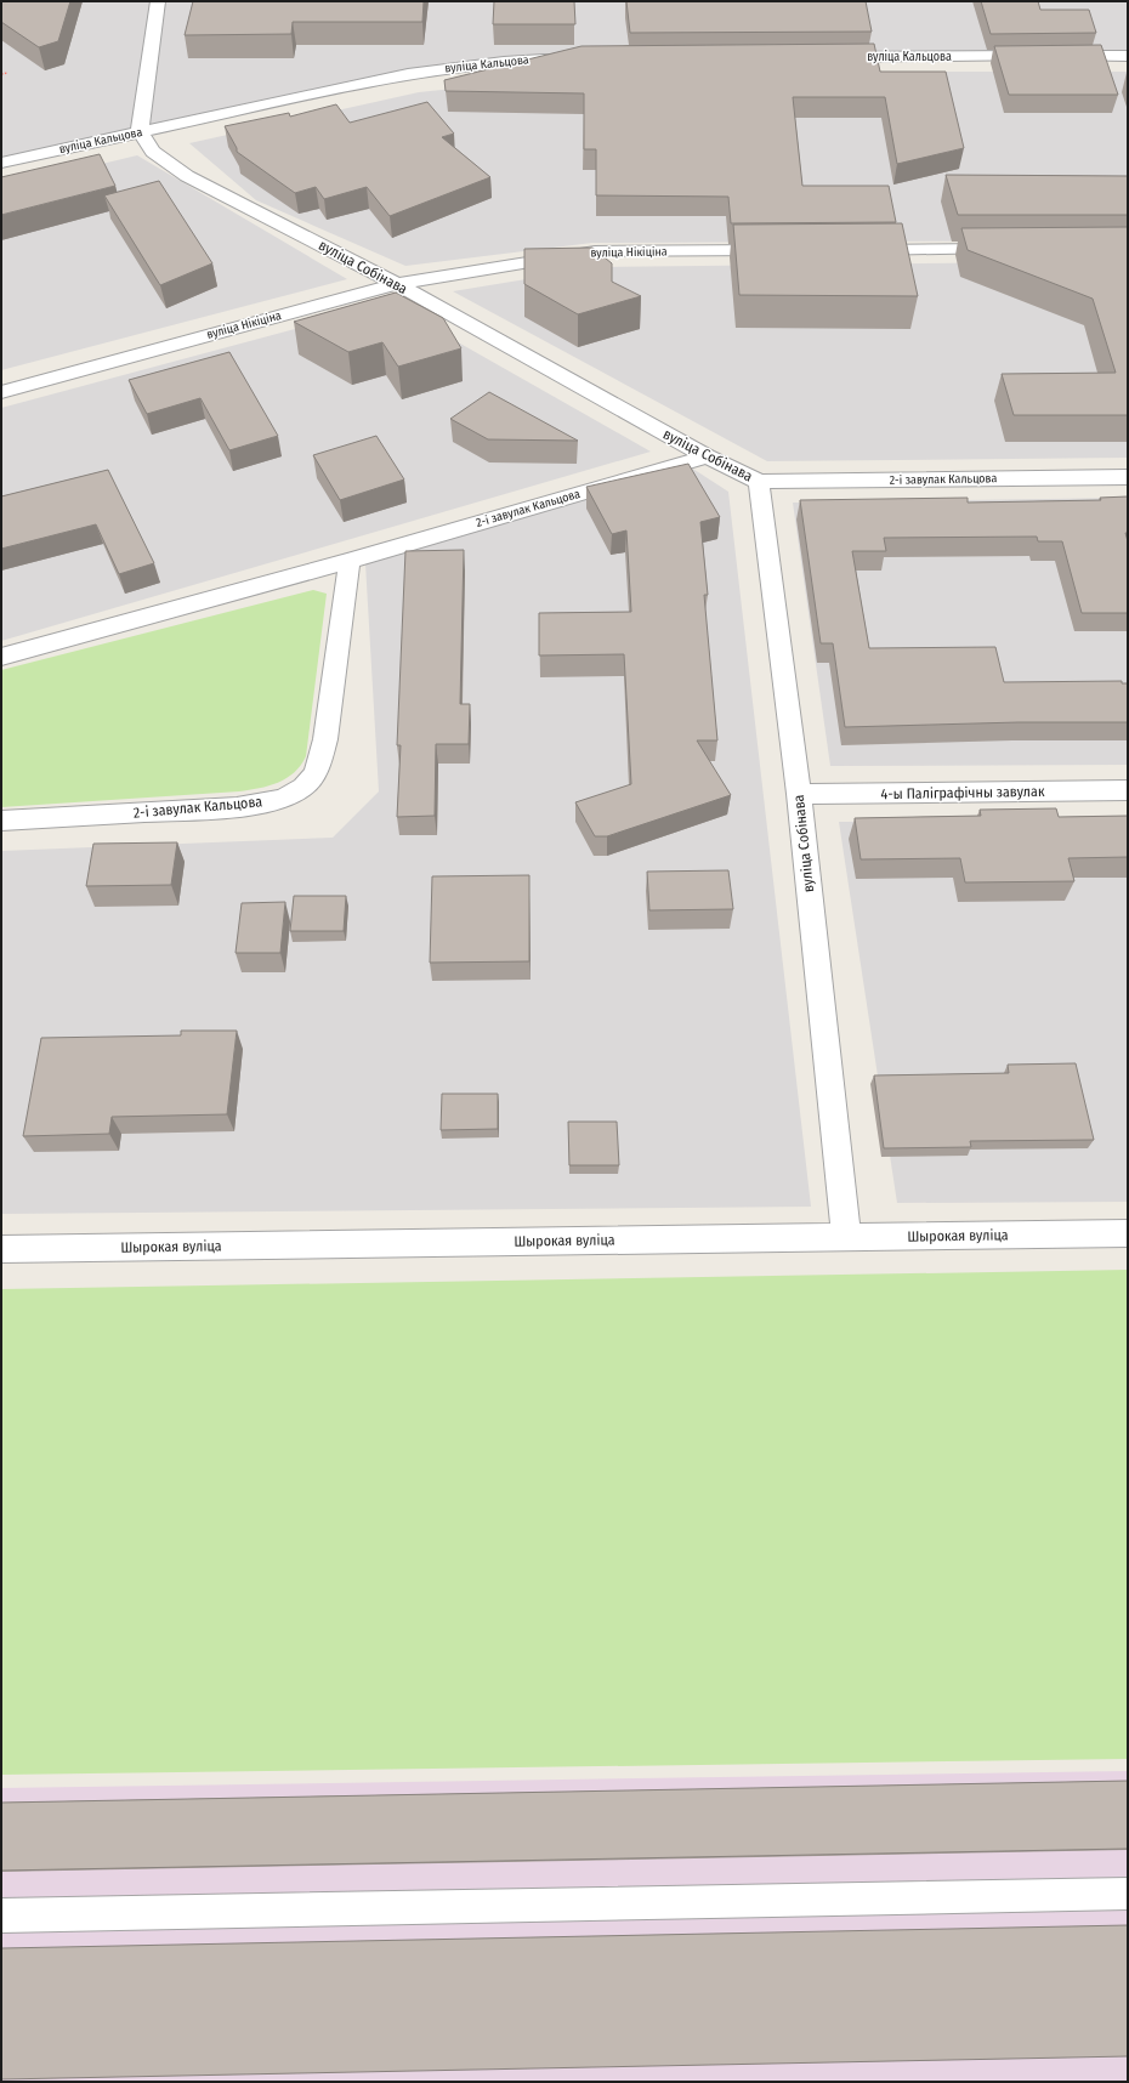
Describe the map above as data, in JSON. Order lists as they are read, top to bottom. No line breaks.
{"streets":{"street":["вуліца Кальцова","вуліца Нікіціна","вуліца Собінава","2-і завулак Кальцова","4-ы Паліграфічны завулак","Шырокая вуліца"]},"crossings":[["вуліца Кальцова","вуліца Собінава"],["вуліца Нікіціна","вуліца Собінава"],["вуліца Собінава","2-і завулак Кальцова"],["вуліца Собінава","4-ы Паліграфічны завулак"],["вуліца Собінава","Шырокая вуліца"]]}
